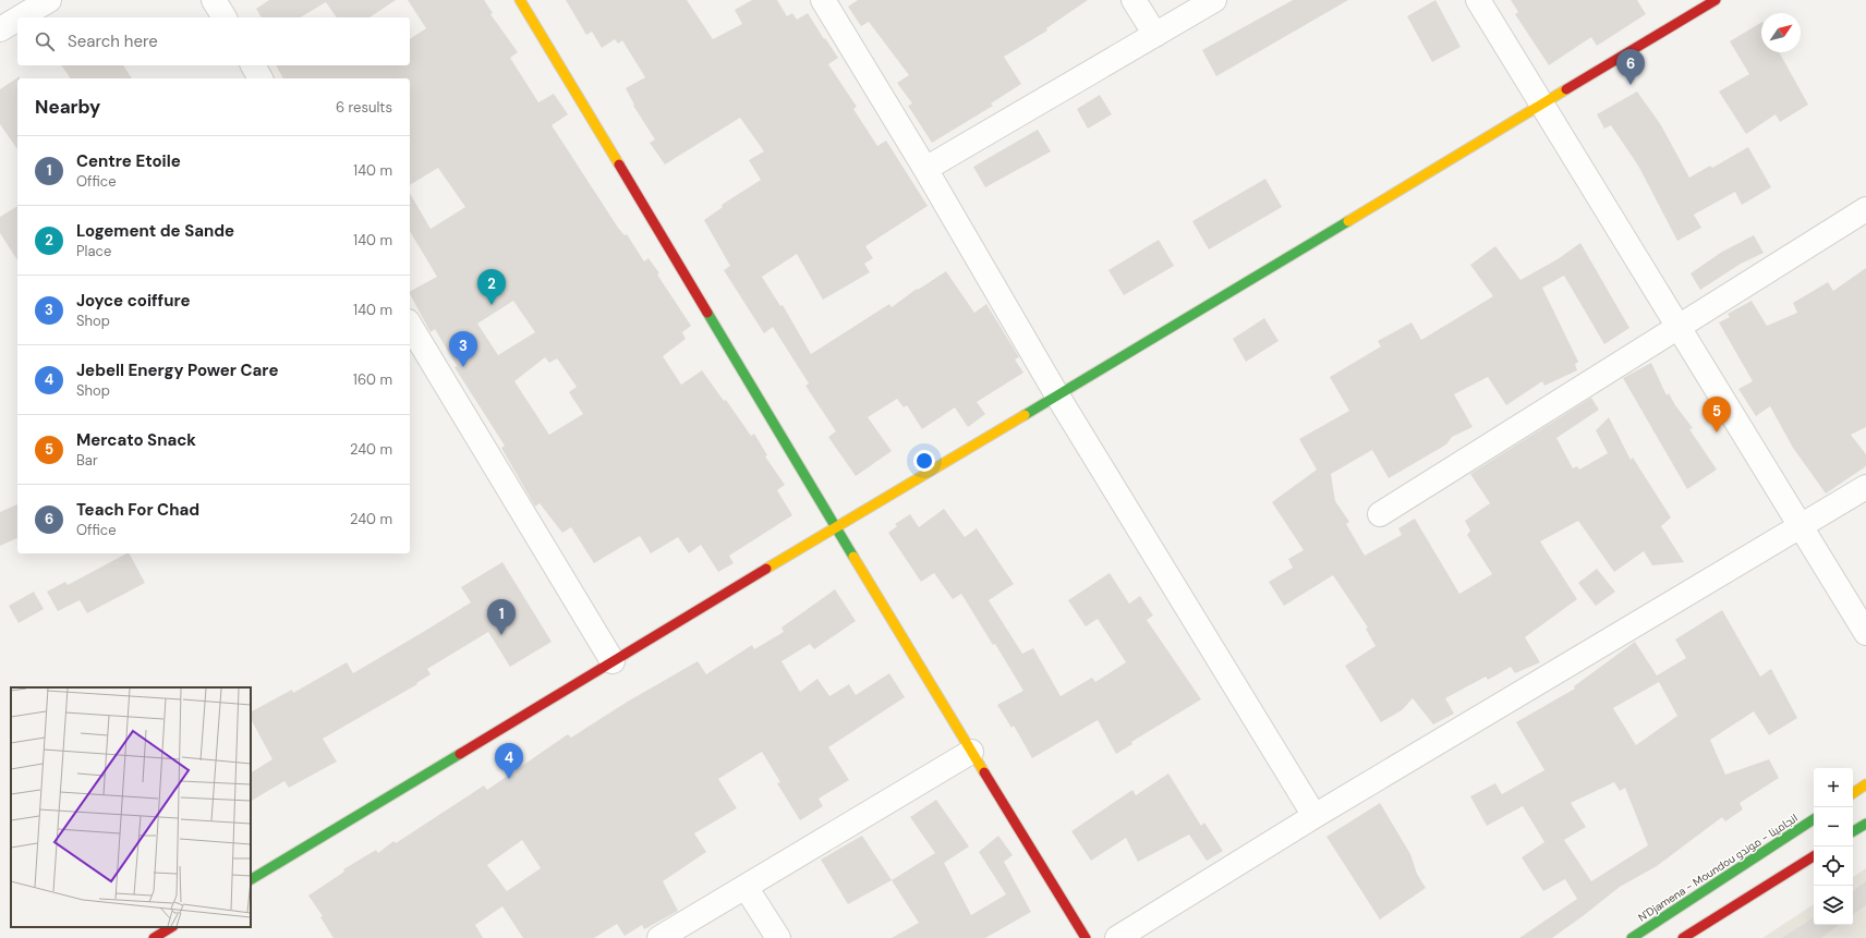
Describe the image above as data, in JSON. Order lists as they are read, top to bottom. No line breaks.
{"streets":{"street":["N'Djamena - Moundou انجامينا - موندو"]},"north":"top right","page":{"search":"Search here","pins":["6","2","3","5","1","4"],"heading":["Nearby","6 results"],"list":[{"mark":"1","name":"Centre Etoile","note":"Office","value":"140 m"},{"mark":"2","name":"Logement de Sande","note":"Place","value":"140 m"},{"mark":"3","name":"Joyce coiffure","note":"Shop","value":"140 m"},{"mark":"4","name":"Jebell Energy Power Care","note":"Shop","value":"160 m"},{"mark":"5","name":"Mercato Snack","note":"Bar","value":"240 m"},{"mark":"6","name":"Teach For Chad","note":"Office","value":"240 m"}],"map_buttons":["+","−"]}}
